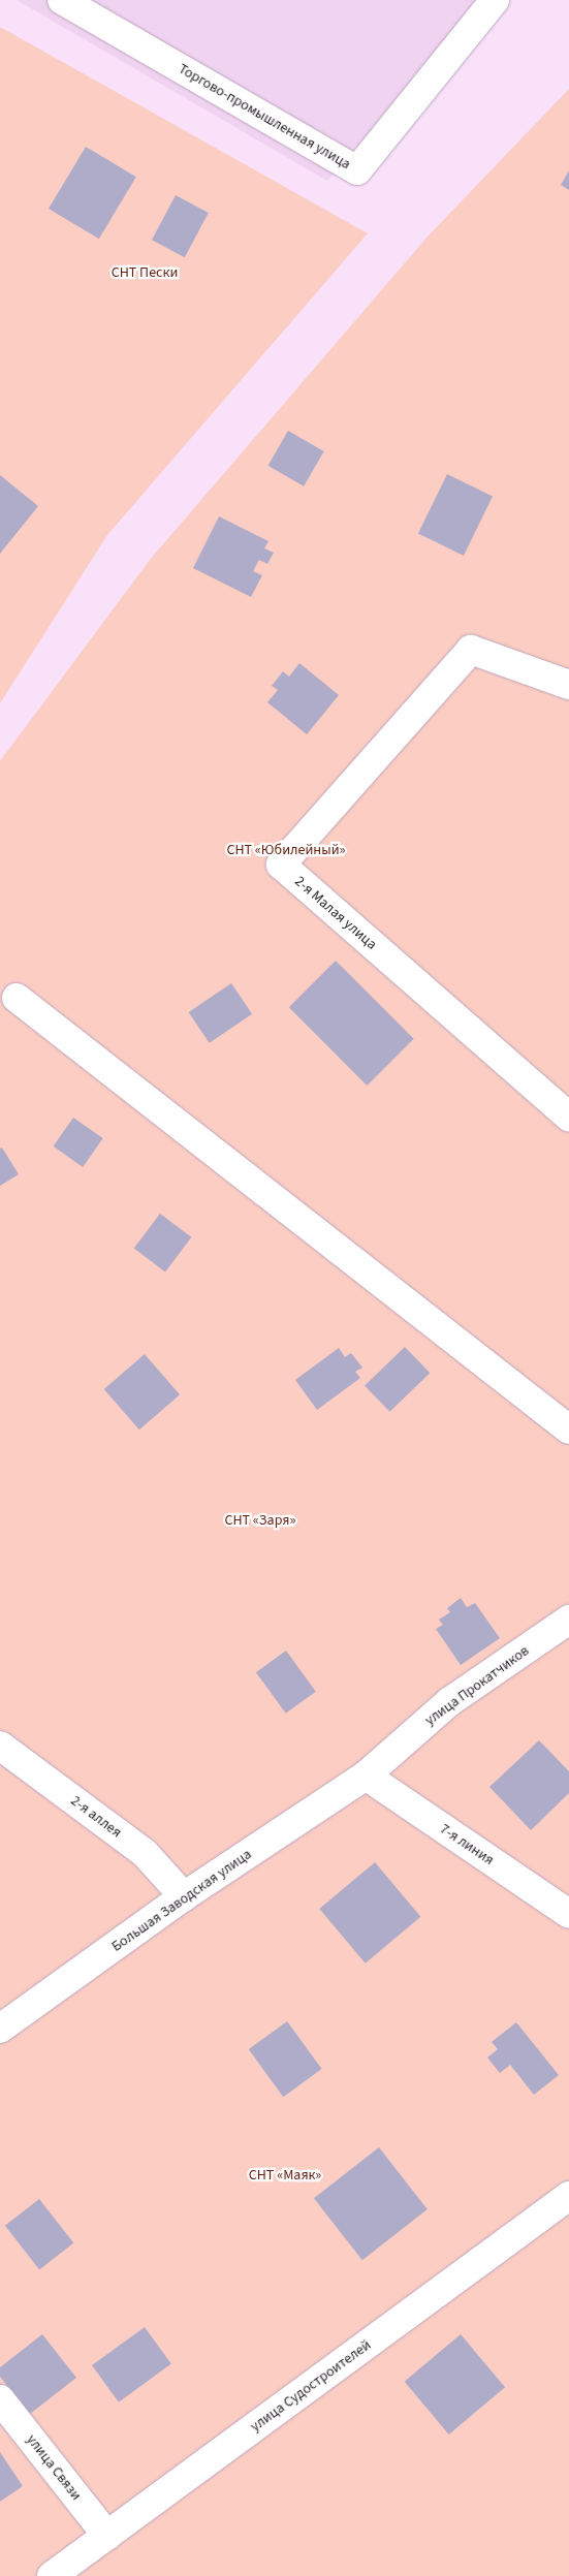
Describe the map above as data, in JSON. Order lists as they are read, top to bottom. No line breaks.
{"streets":{"street":["Торгово-промышленная улица","2-я Малая улица","улица Прокатчиков","2-я аллея","7-я линия","Большая Заводская улица","улица Судостроителей","улица Связи"]},"crossings":[["улица Прокатчиков","7-я линия"],["улица Прокатчиков","Большая Заводская улица"],["2-я аллея","Большая Заводская улица"],["7-я линия","Большая Заводская улица"],["улица Судостроителей","улица Связи"]],"parks":["СНТ Пески","СНТ «Юбилейный»","СНТ «Заря»","СНТ «Маяк»"]}
